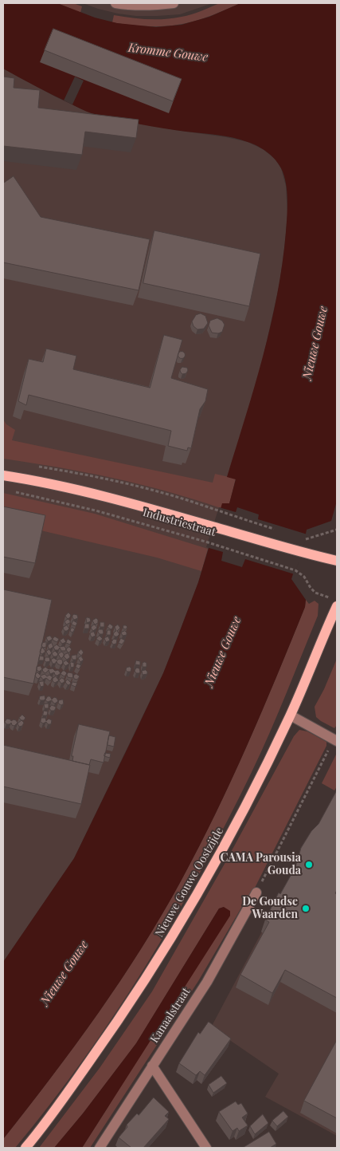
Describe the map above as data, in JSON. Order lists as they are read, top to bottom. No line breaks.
{"streets":{"main road":["Industriestraat","Nieuwe Gouwe Oostzijde"],"street":["Kanaalstraat"]},"crossings":[["Industriestraat","Nieuwe Gouwe Oostzijde"]],"water":["Kromme Gouwe","Nieuwe Gouwe"],"places":["CAMA Parousia Gouda","De Goudse Waarden"]}
